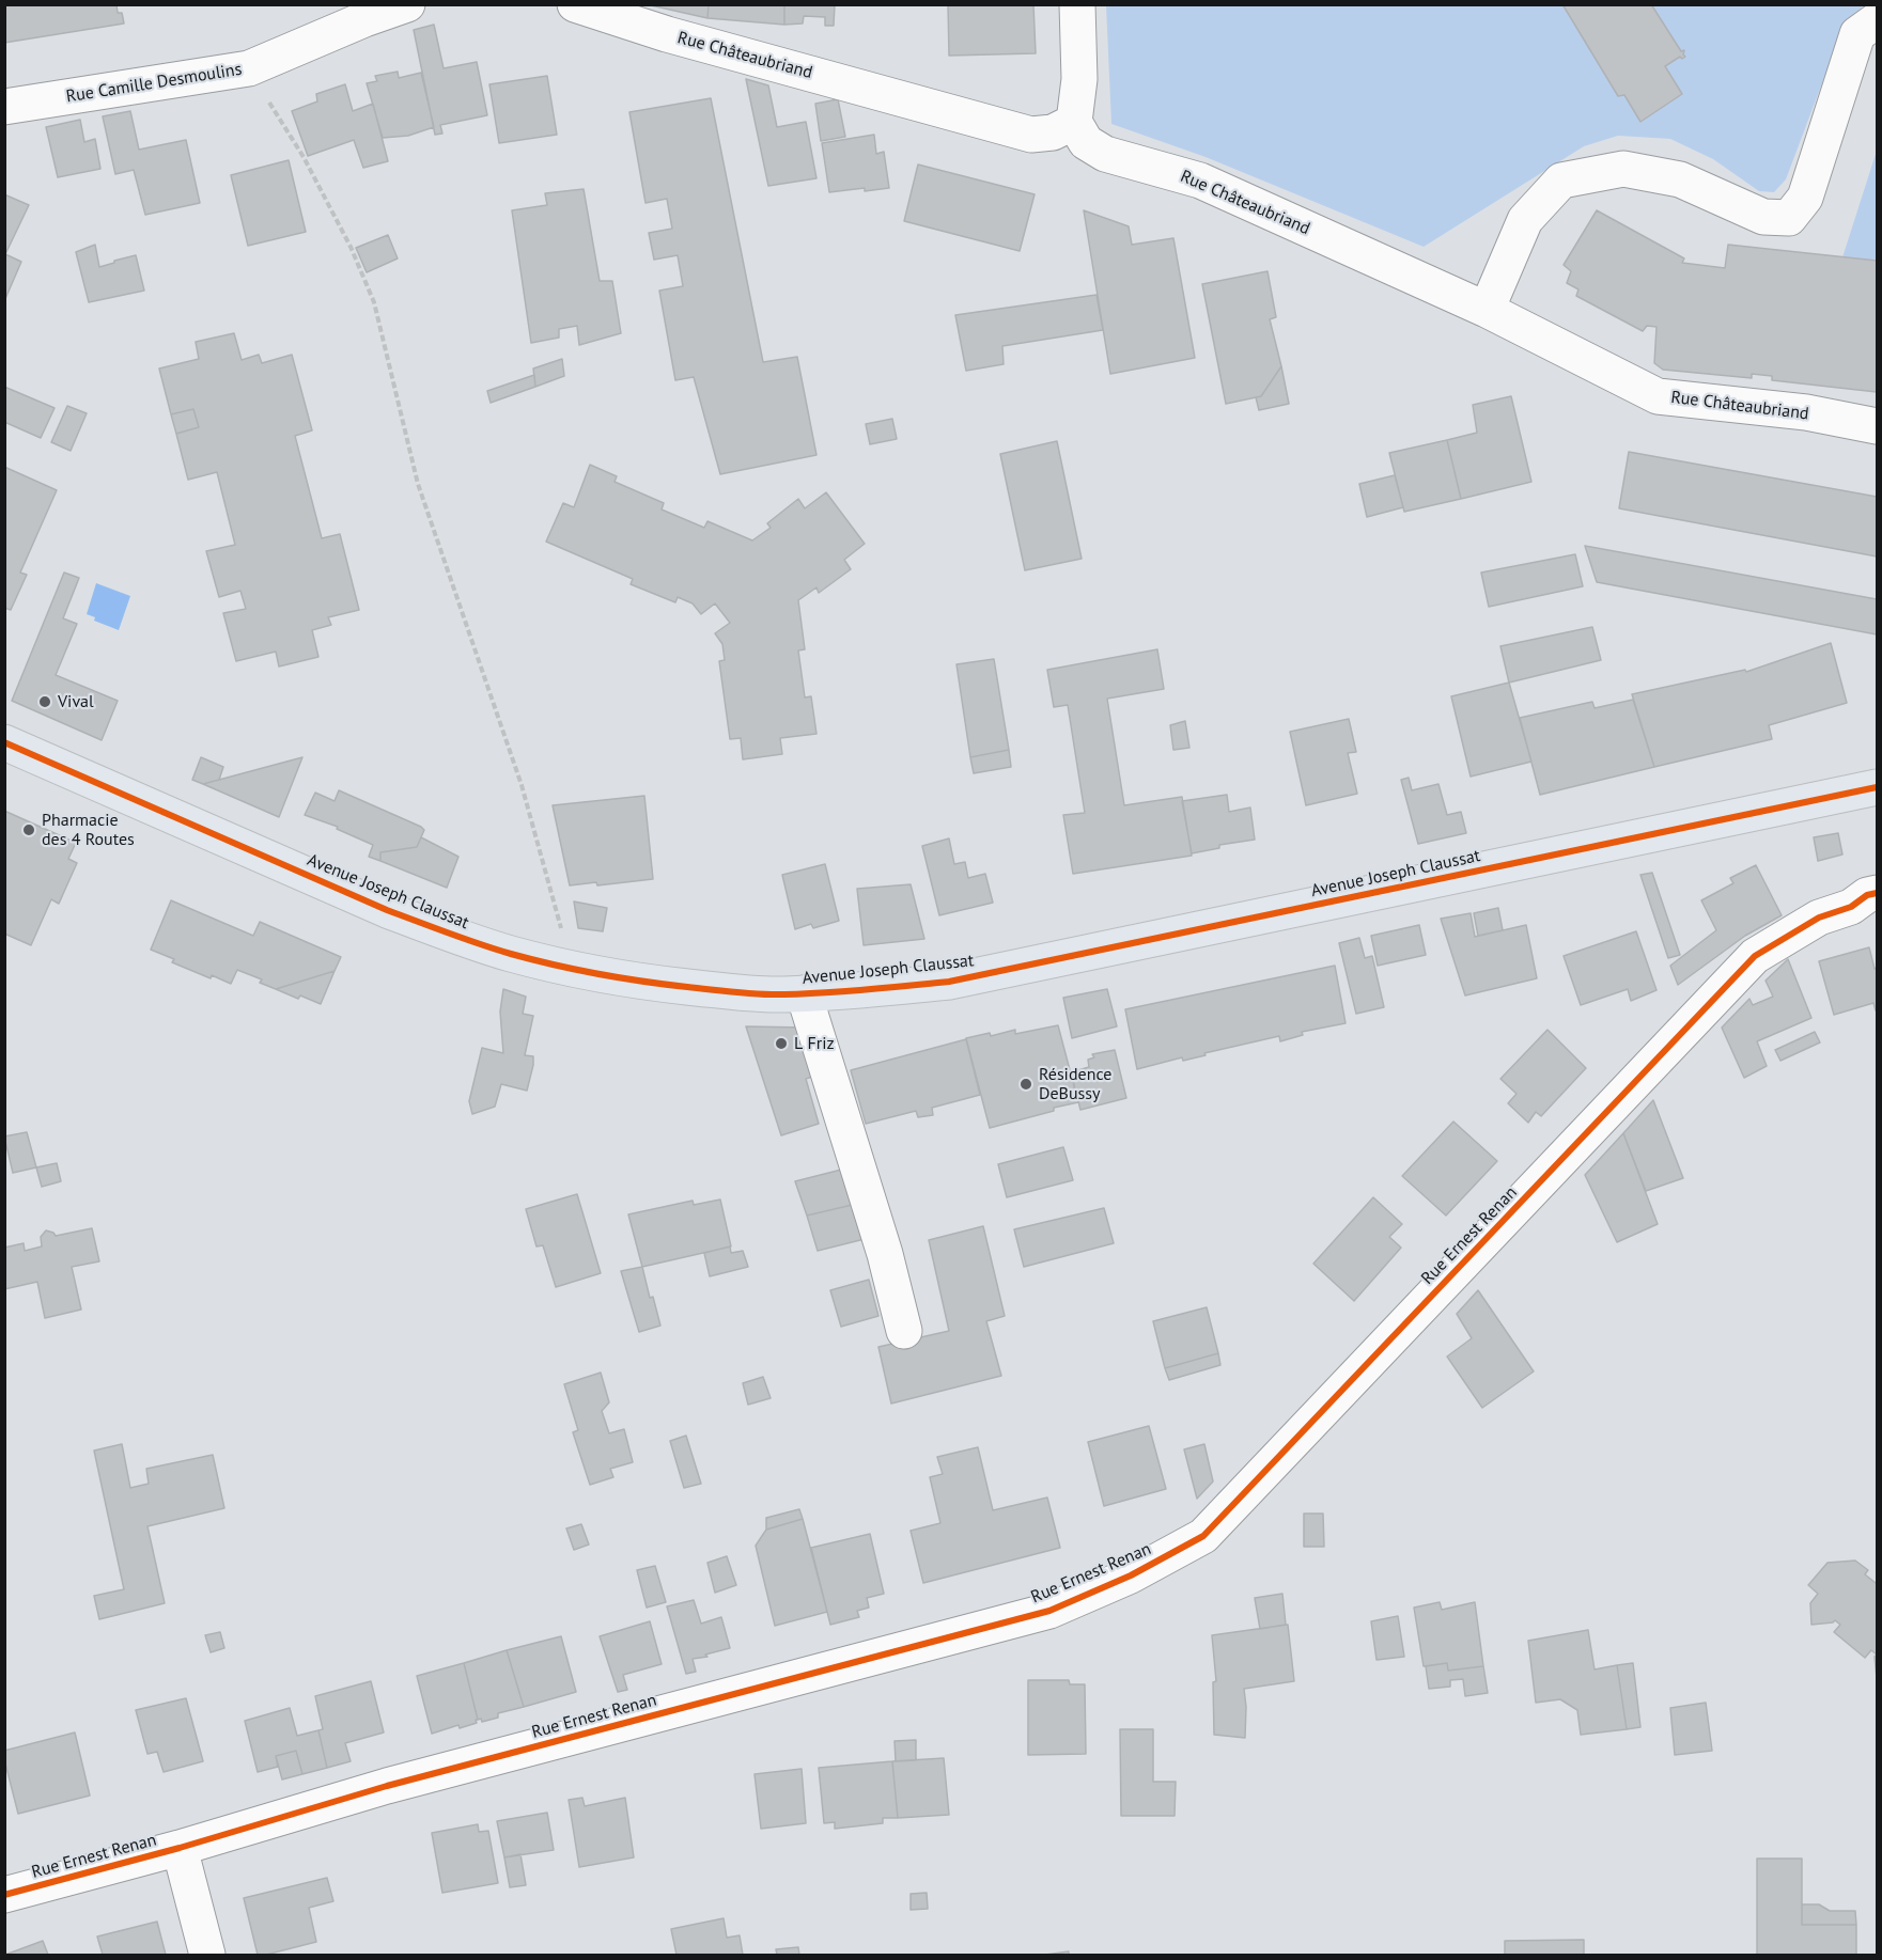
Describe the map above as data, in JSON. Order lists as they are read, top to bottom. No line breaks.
{"streets":{"main road":["Avenue Joseph Claussat"],"street":["Rue Châteaubriand","Rue Camille Desmoulins","Rue Ernest Renan"]},"places":["Vival","Pharmacie des 4 Routes","L Friz","Résidence DeBussy"]}
